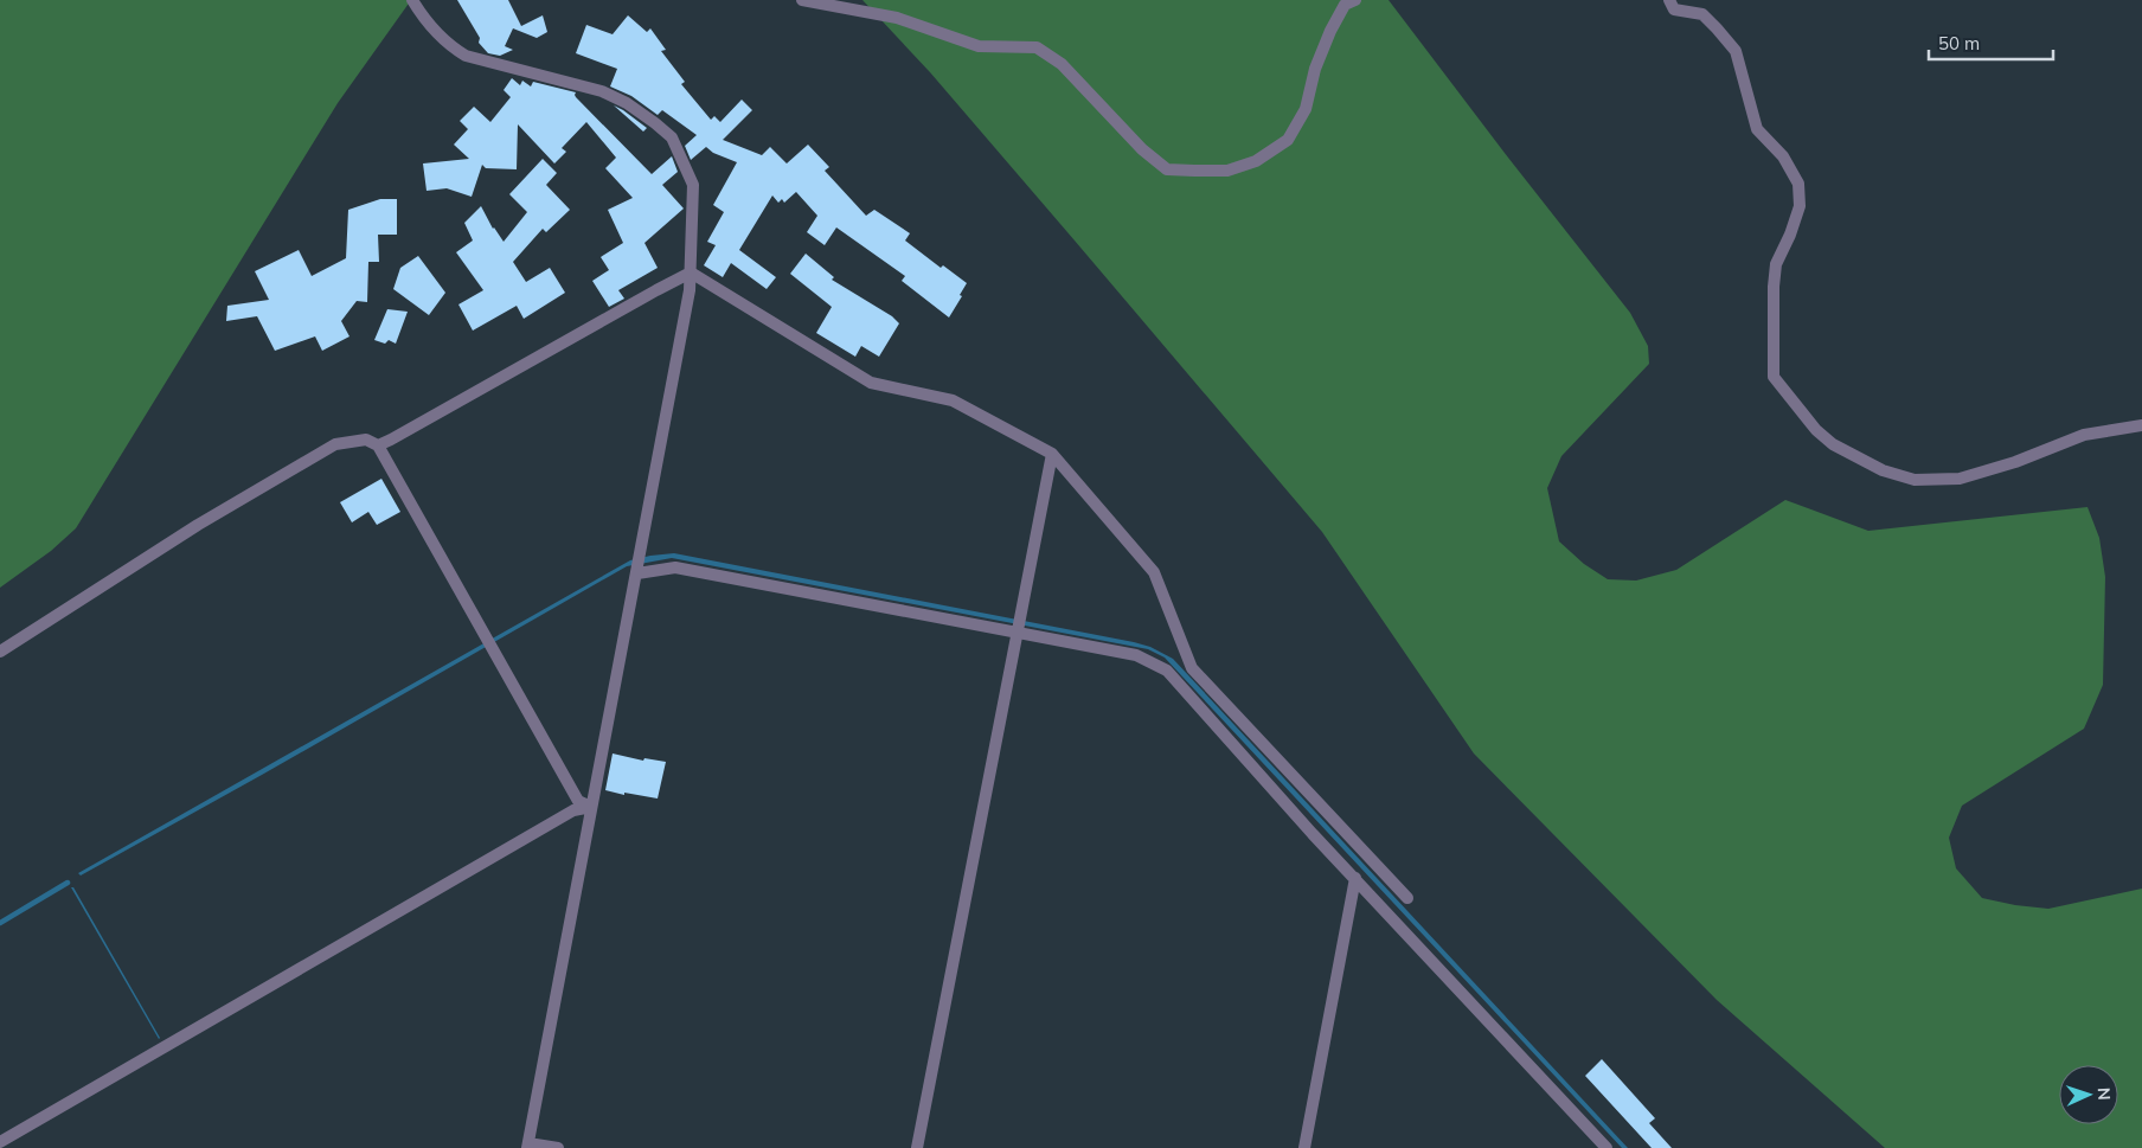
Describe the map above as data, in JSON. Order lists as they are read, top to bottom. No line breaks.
{"scale_bar":"50 m","north":"right"}
